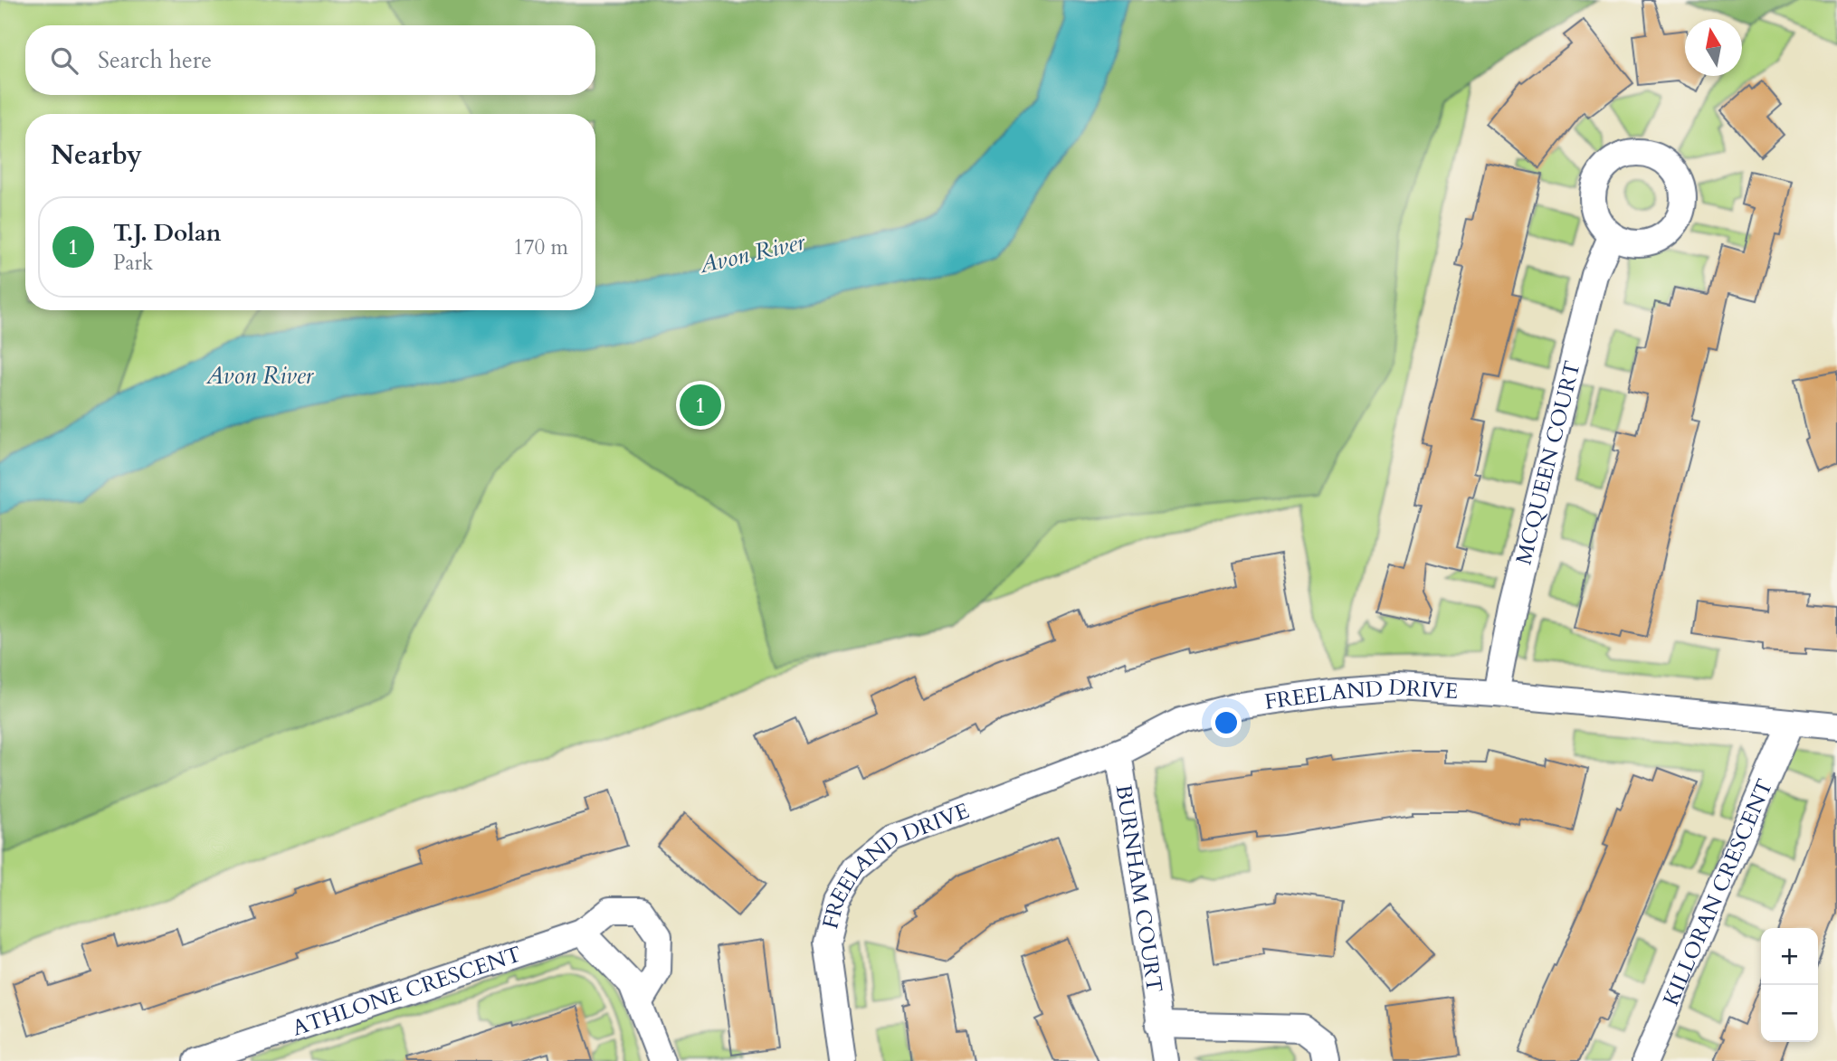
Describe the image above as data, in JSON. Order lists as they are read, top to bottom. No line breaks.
{"streets":{"street":["MCQUEEN COURT","FREELAND DRIVE","BURNHAM COURT","KILLORAN CRESCENT","ATHLONE CRESCENT"]},"crossings":[["MCQUEEN COURT","FREELAND DRIVE"],["FREELAND DRIVE","BURNHAM COURT"],["FREELAND DRIVE","KILLORAN CRESCENT"]],"water":["Avon River"],"north":"top","page":{"search":"Search here","heading":"Nearby","list":[{"mark":"1","name":"T.J. Dolan","note":"Park","value":"170 m"}],"pins":"1","map_buttons":["+","−"]}}
